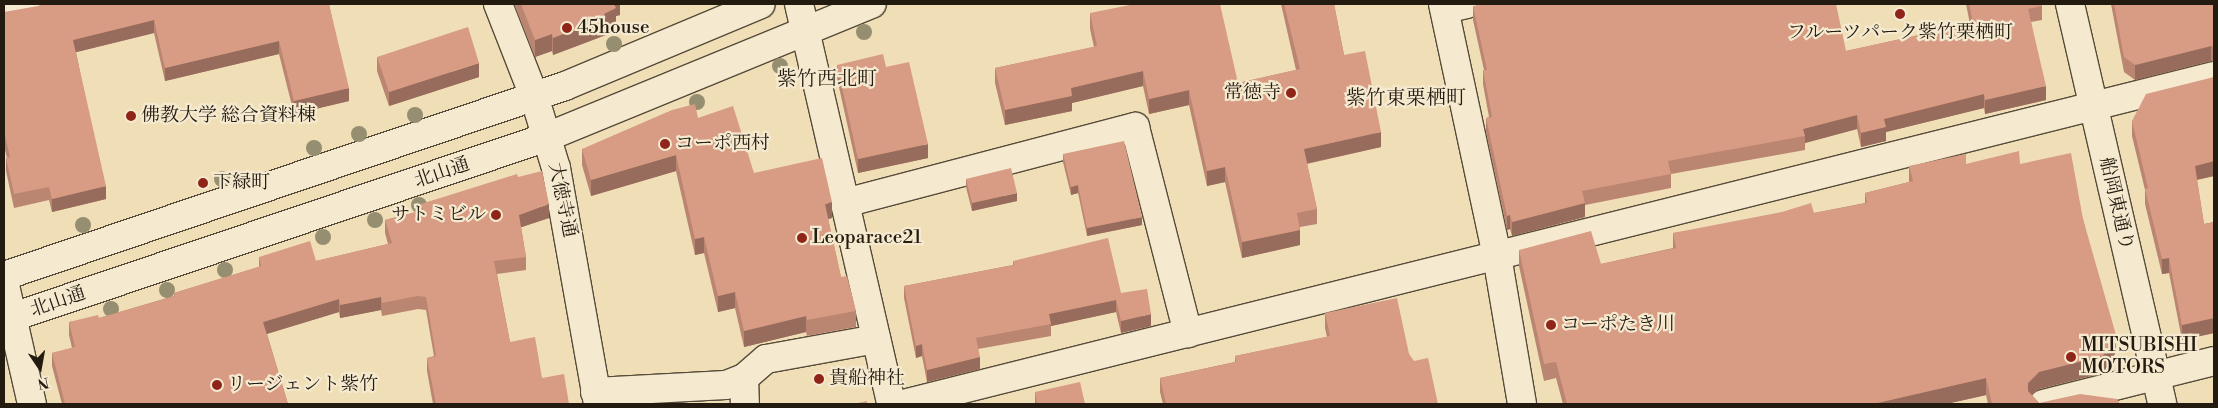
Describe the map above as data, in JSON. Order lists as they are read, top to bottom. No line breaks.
{"streets":{"street":["北山通","大徳寺通","船岡東通り"]},"crossings":[["北山通","大徳寺通"]],"districts":["紫竹西北町","紫竹東栗栖町"],"places":["フルーツパーク紫竹栗栖町","45house","常徳寺","佛教大学 総合資料棟","コーポ西村","下緑町","サトミビル","Leoparace21","コーポたき川","MITSUBISHI MOTORS","貴船神社","リージェント紫竹"],"north":"bottom"}
